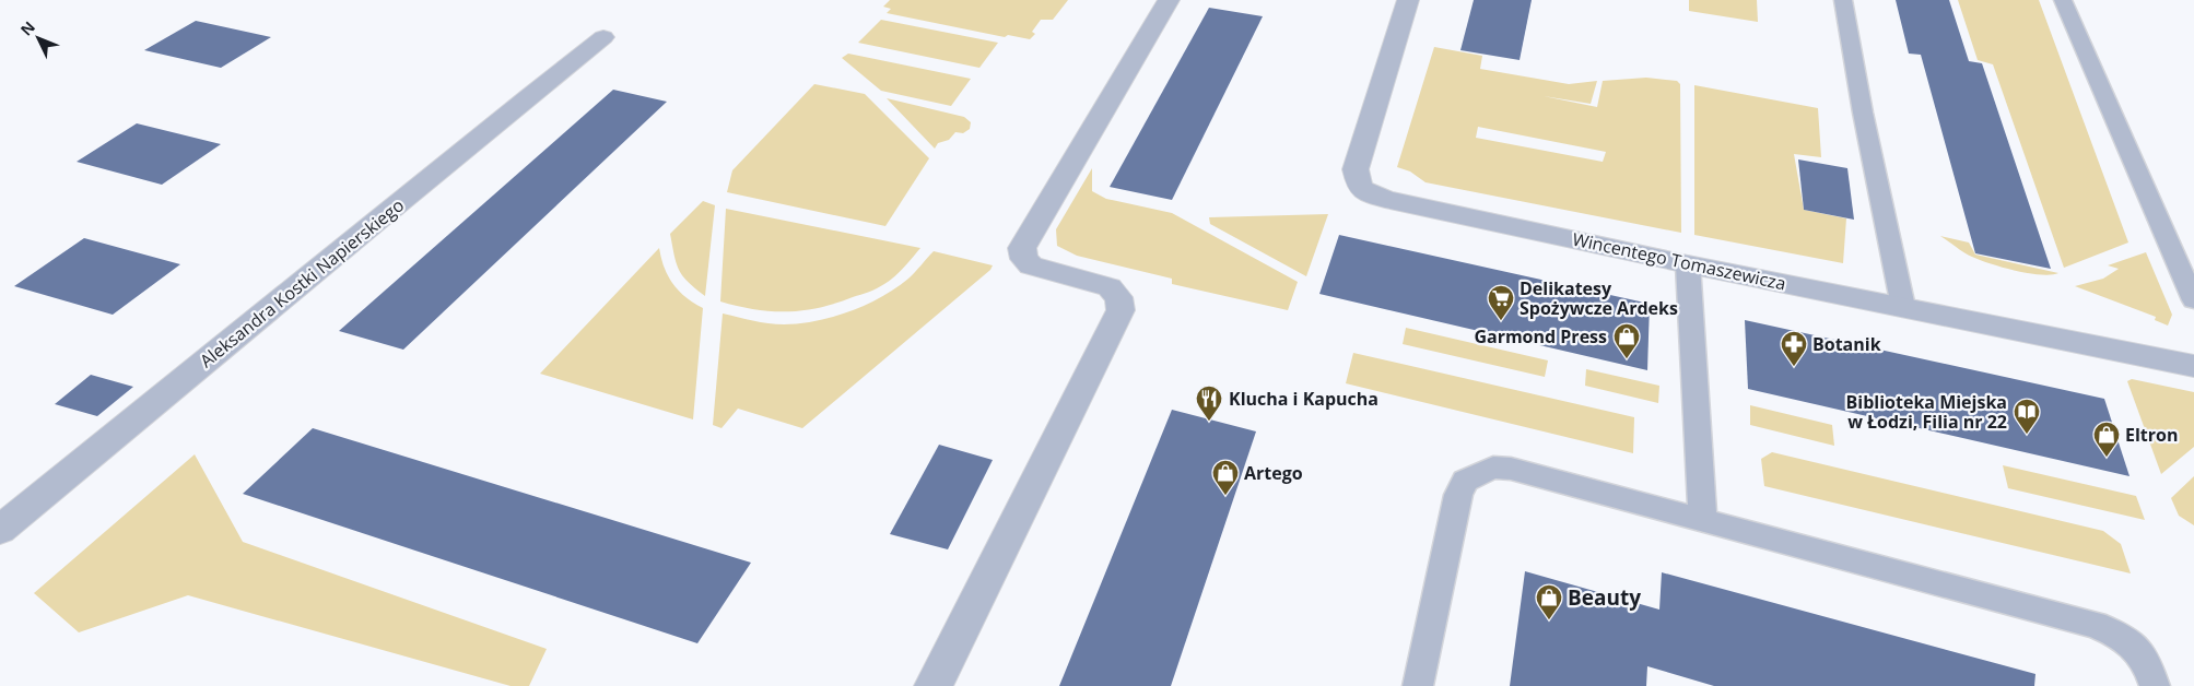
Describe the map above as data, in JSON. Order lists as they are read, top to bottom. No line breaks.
{"streets":{"street":["Wincentego Tomaszewicza","Aleksandra Kostki Napierskiego"]},"places":{"supermarket":["Delikatesy Spożywcze Ardeks"],"shop":["Garmond Press","Eltron","Artego","Beauty"],"pharmacy":["Botanik"],"restaurant":["Klucha i Kapucha"],"library":["Biblioteka Miejska w Łodzi, Filia nr 22"]},"north":"top left"}
